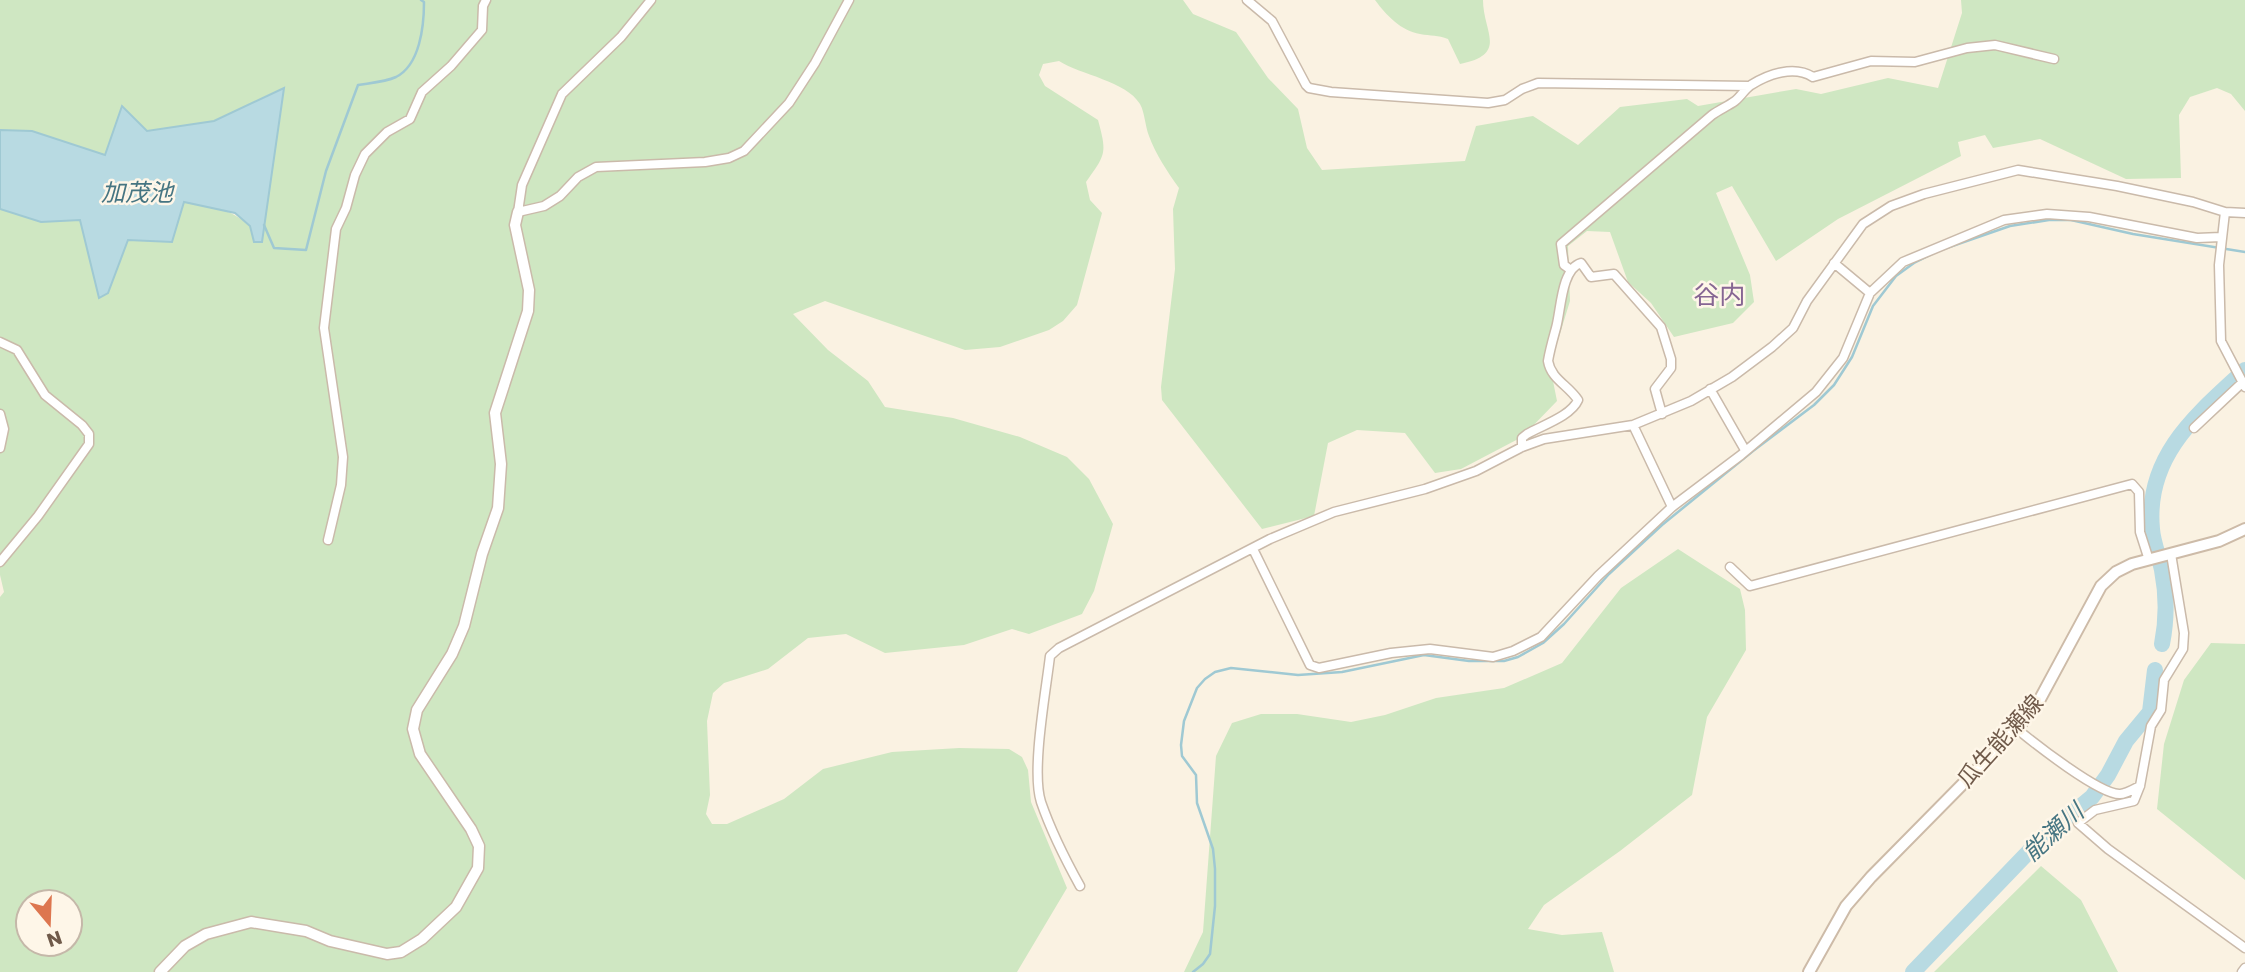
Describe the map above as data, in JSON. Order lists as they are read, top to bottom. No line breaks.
{"streets":{"main road":["瓜生能瀬線"]},"districts":["谷内"],"water":["加茂池","能瀬川"],"north":"bottom"}
